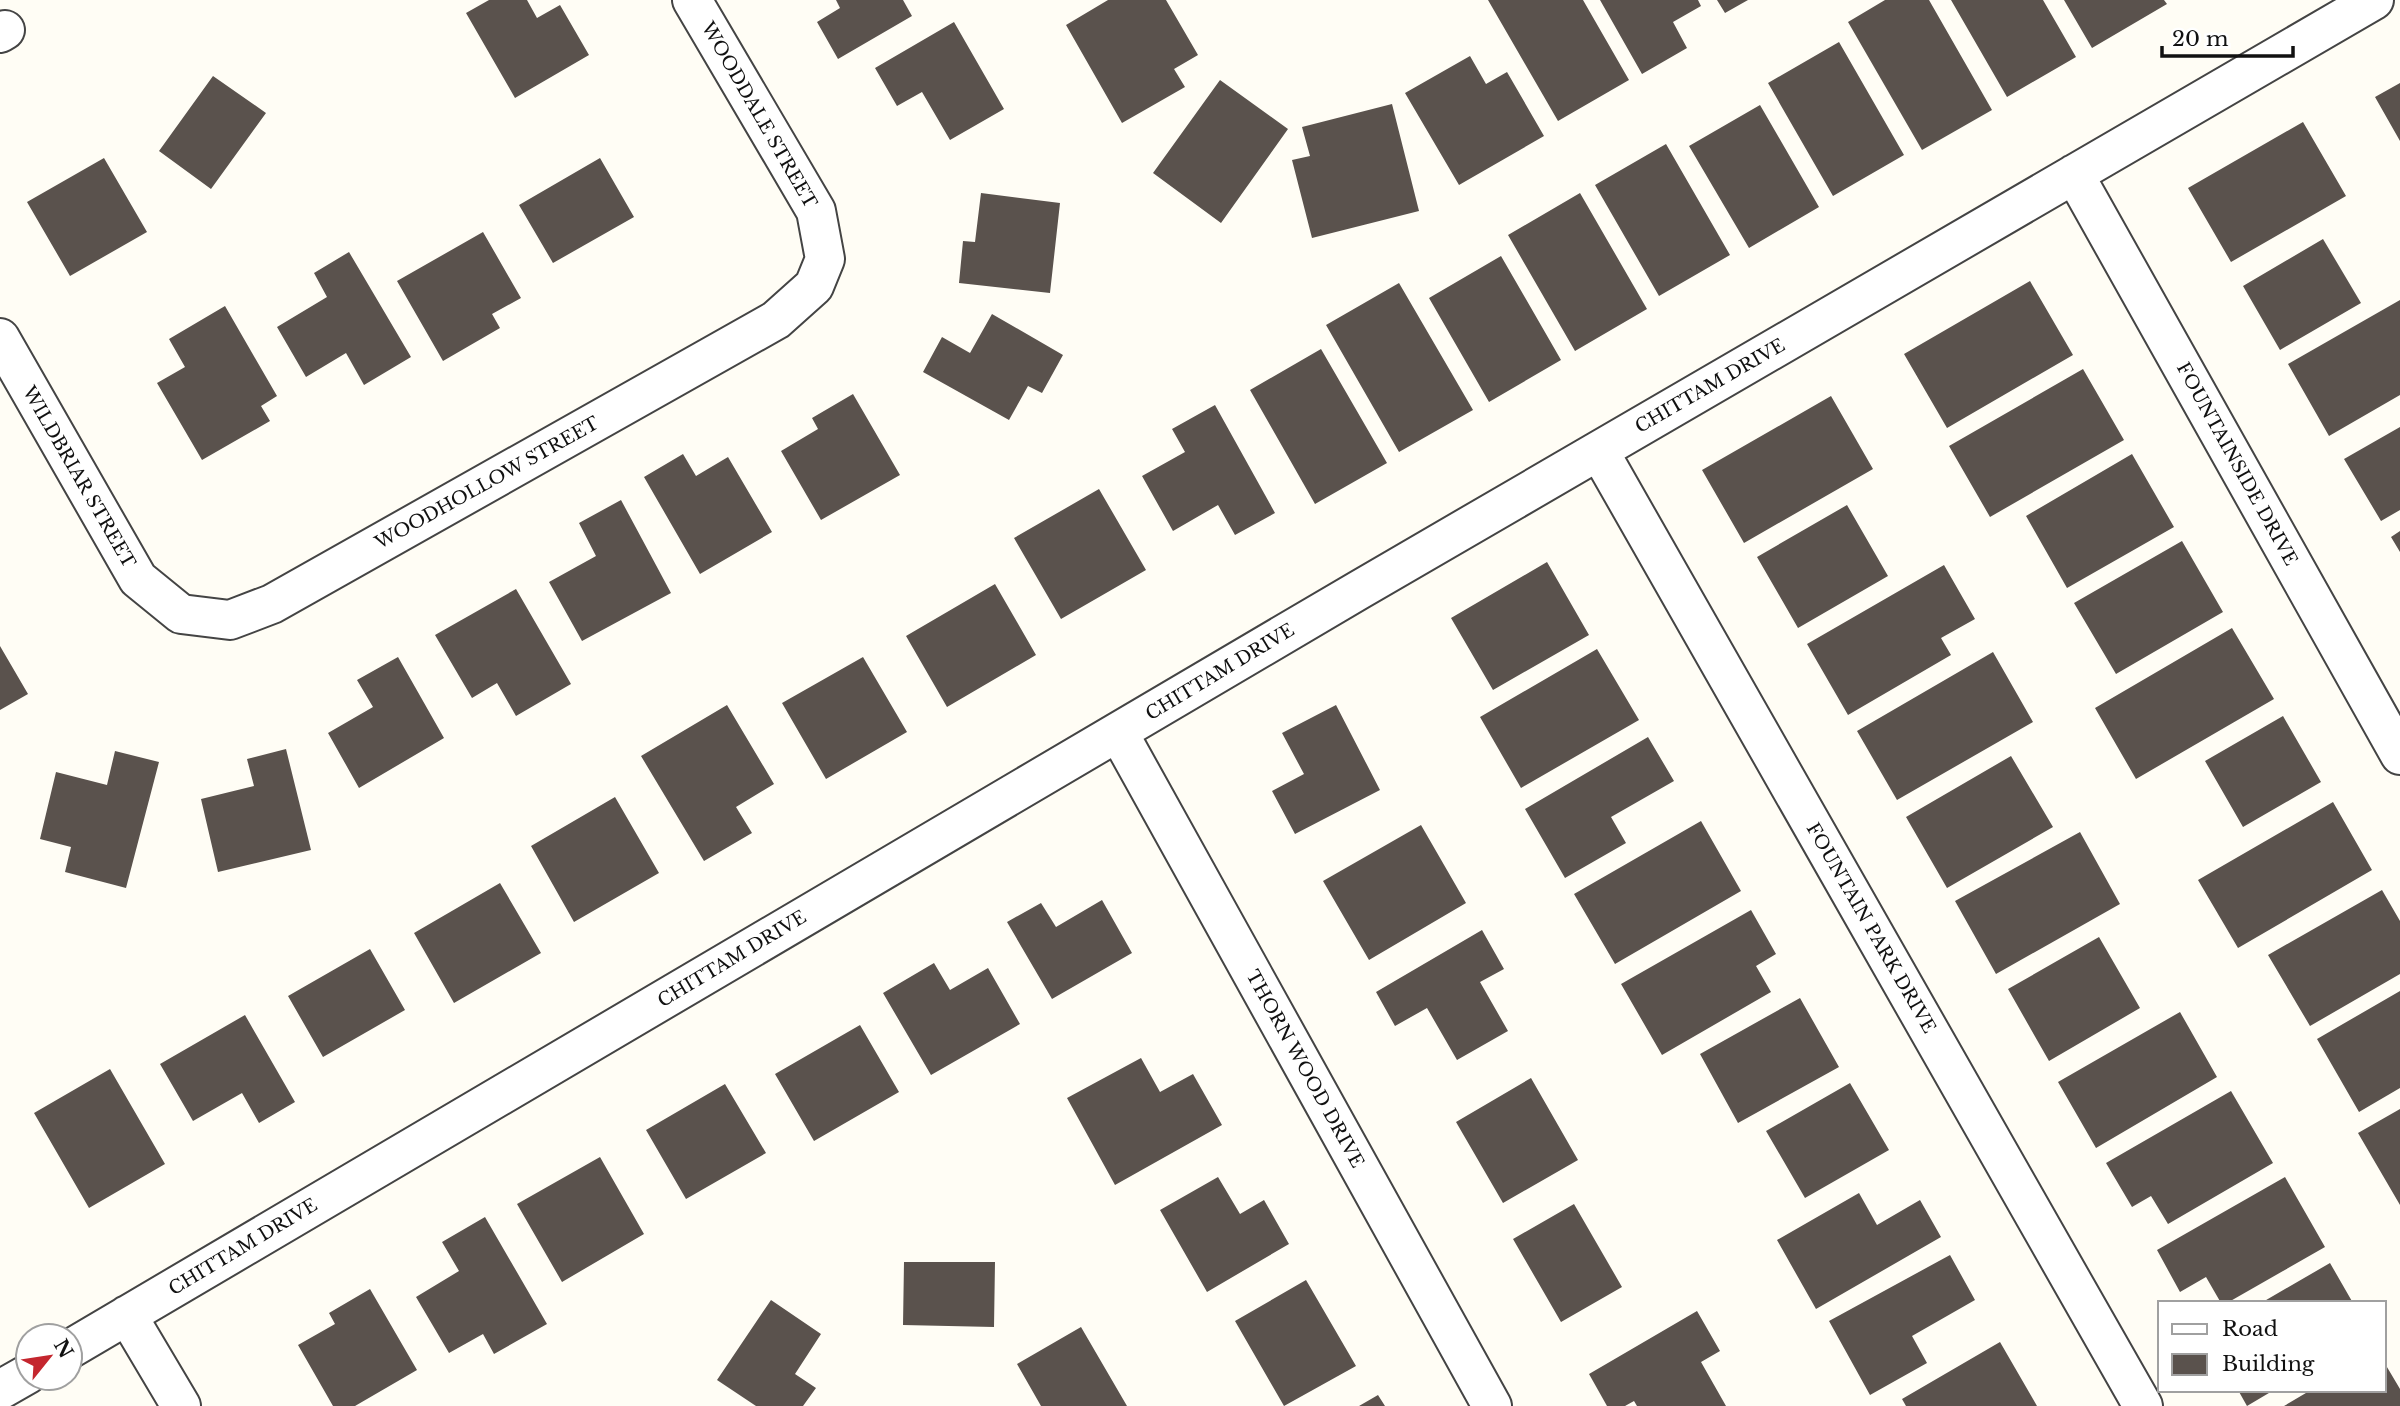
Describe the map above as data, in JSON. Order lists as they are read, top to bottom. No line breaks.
{"streets":{"street":["WOODDALE STREET","CHITTAM DRIVE","FOUNTAINSIDE DRIVE","WILDBRIAR STREET","WOODHOLLOW STREET","FOUNTAIN PARK DRIVE","THORN WOOD DRIVE"]},"crossings":[["WOODDALE STREET","WOODHOLLOW STREET"],["CHITTAM DRIVE","FOUNTAINSIDE DRIVE"],["CHITTAM DRIVE","FOUNTAIN PARK DRIVE"],["CHITTAM DRIVE","THORN WOOD DRIVE"],["WILDBRIAR STREET","WOODHOLLOW STREET"]],"legend":["Road","Building"],"scale_bar":"20 m","north":"top right"}
